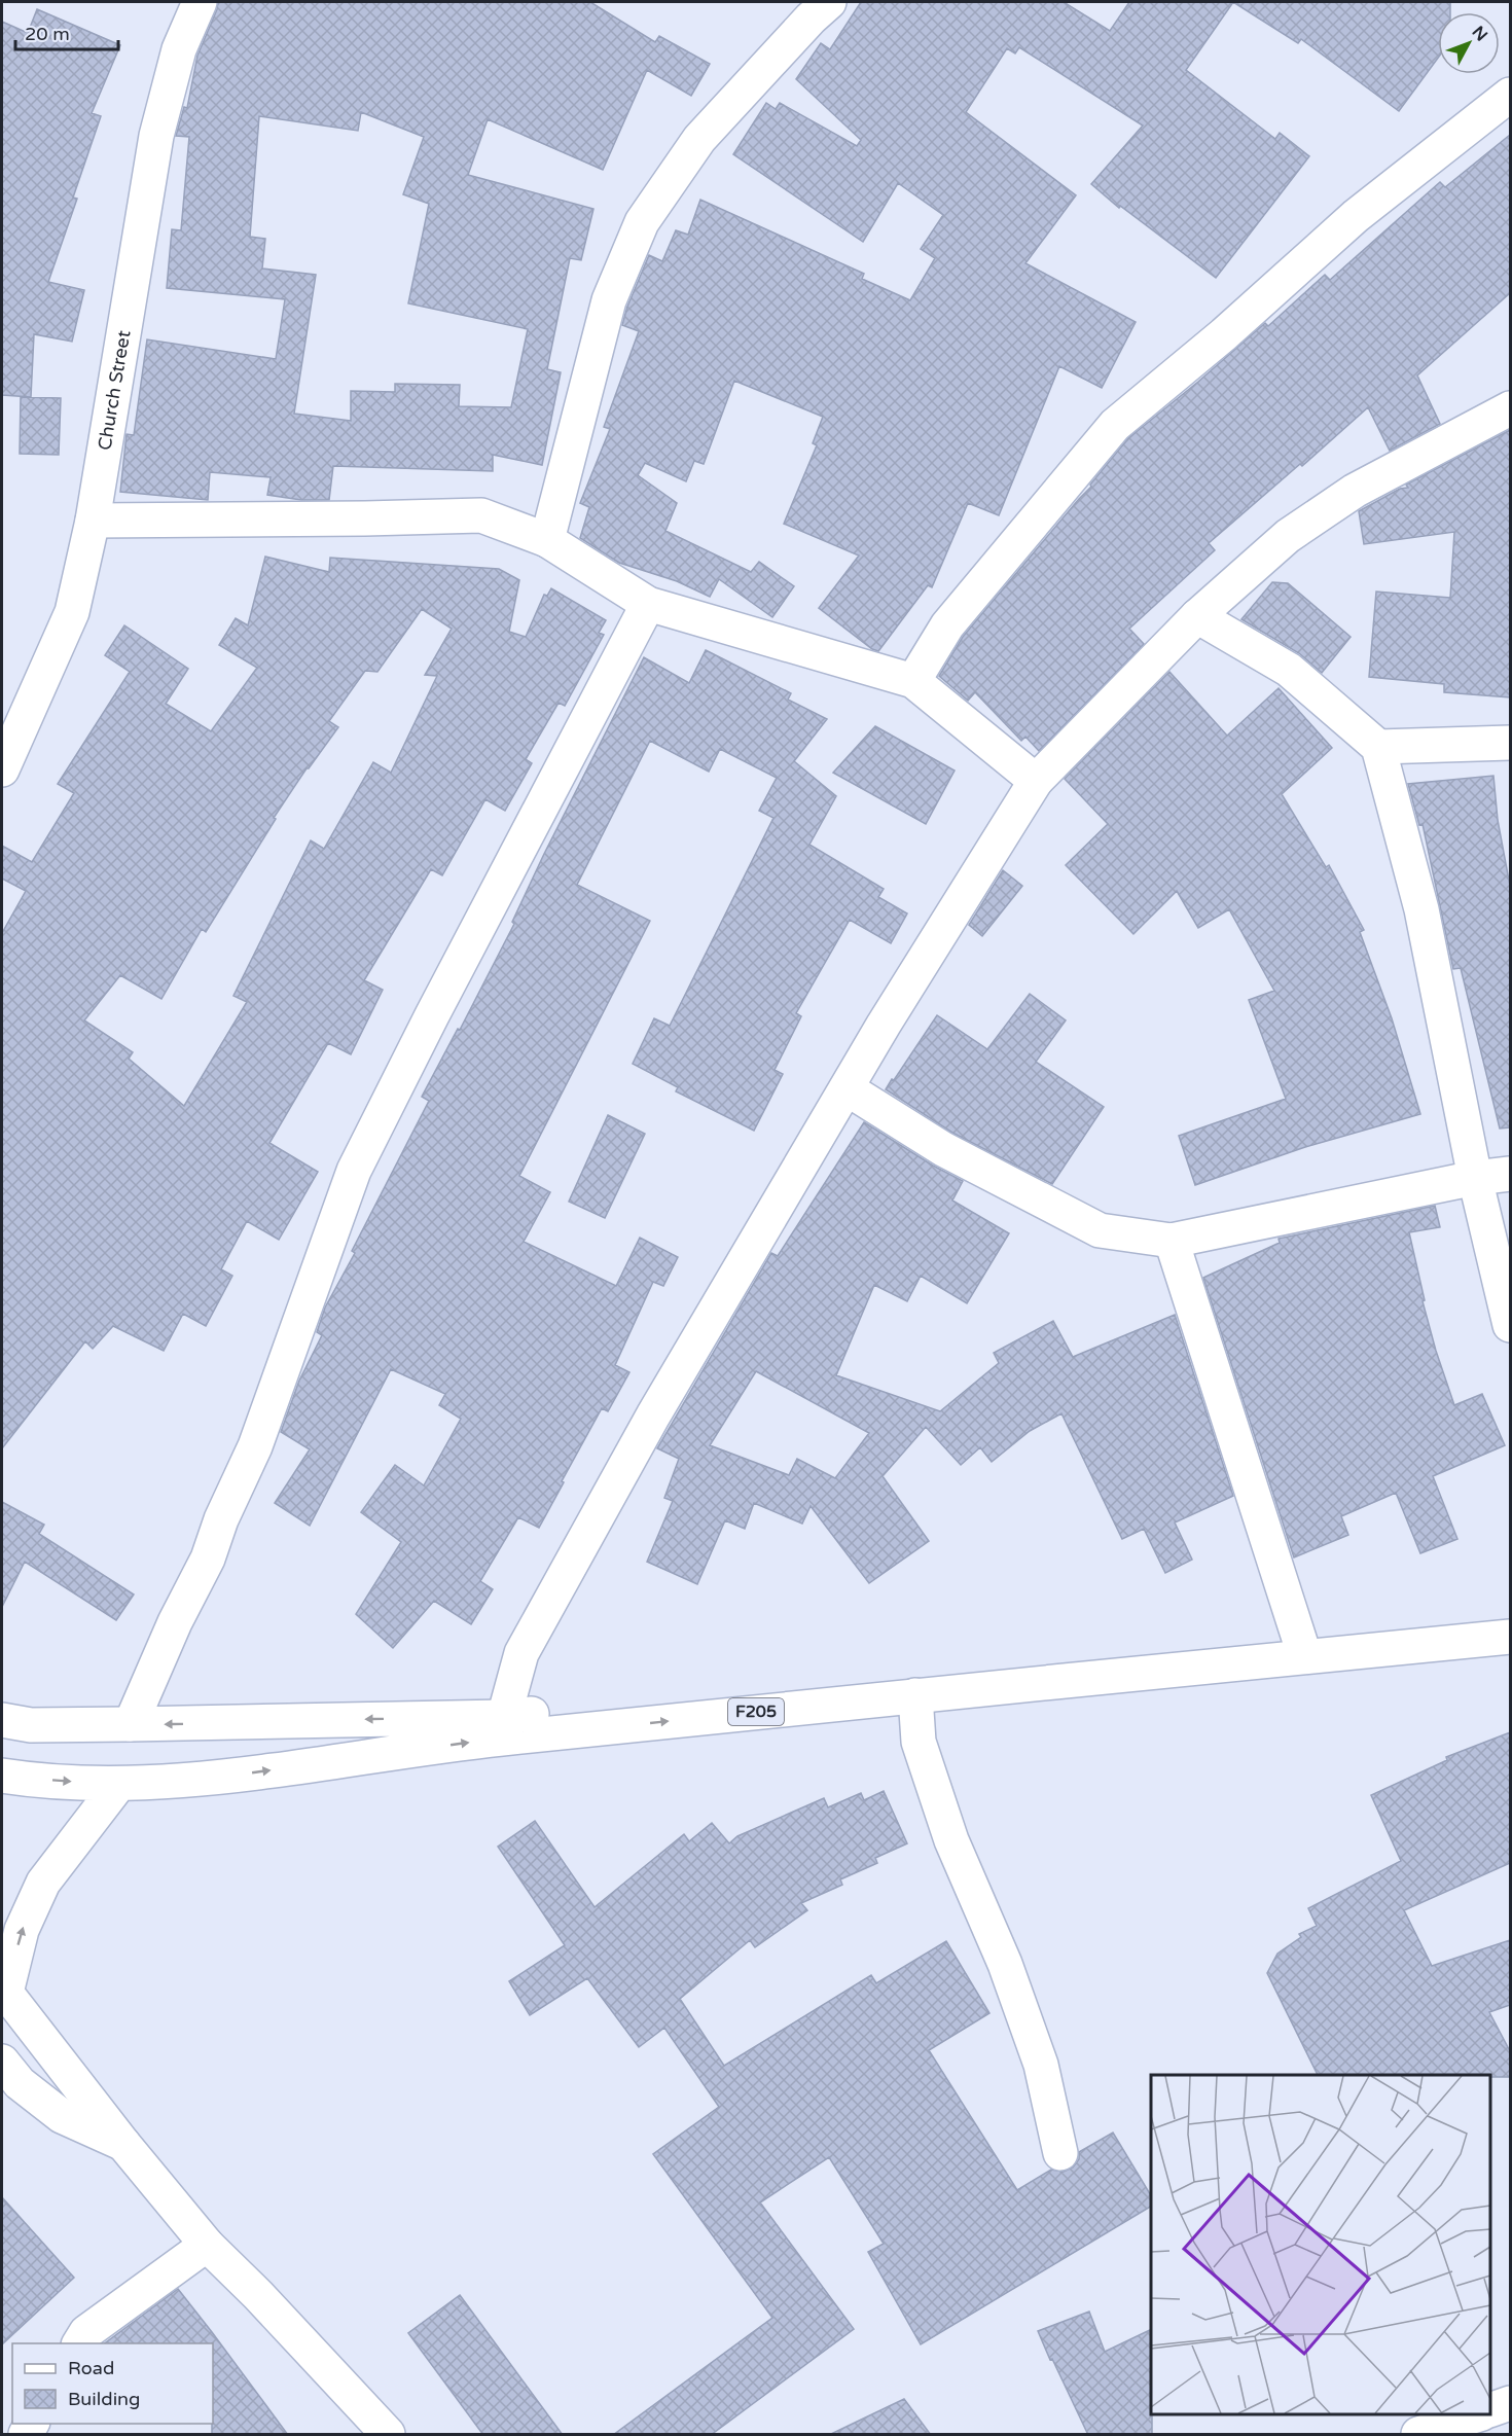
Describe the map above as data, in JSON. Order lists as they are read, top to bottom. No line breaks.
{"streets":{"street":["Church Street","F205"]},"legend":["Road","Building"],"scale_bar":"20 m","north":"top right"}
